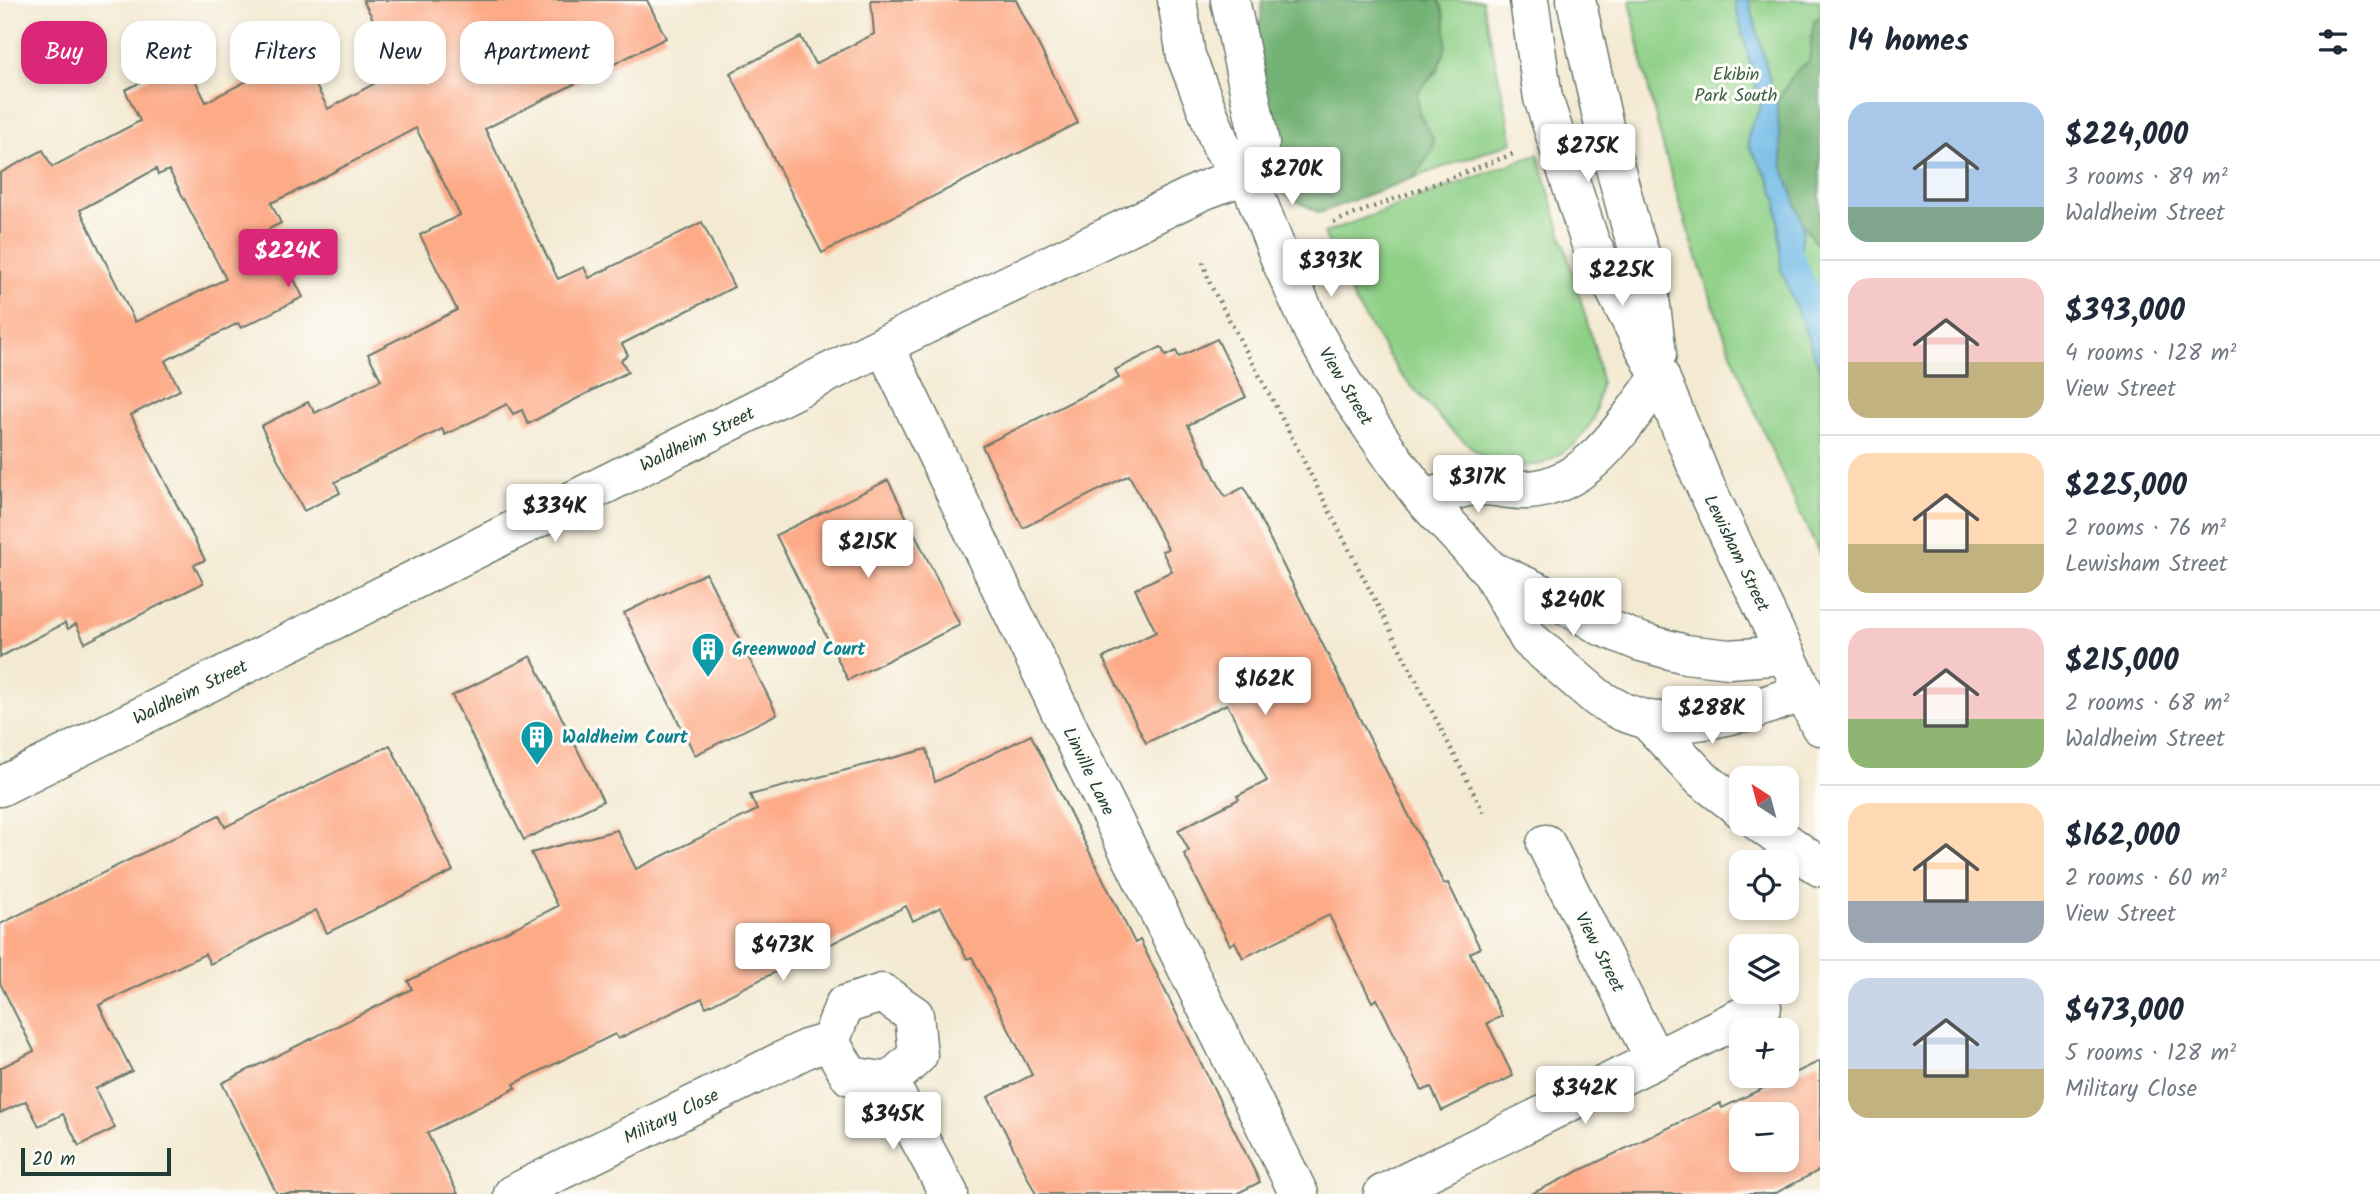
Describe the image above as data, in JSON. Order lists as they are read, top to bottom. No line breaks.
{"streets":{"street":["View Street","Waldheim Street","Lewisham Street","Linville Lane","Military Close"]},"crossings":[["View Street","Waldheim Street"],["View Street","Lewisham Street"],["Waldheim Street","Linville Lane"]],"parks":["Ekibin Park South"],"places":{"building":["Greenwood Court","Waldheim Court"]},"scale_bar":"20 m","north":"top left","page":{"heading":"14 homes","chip":["Buy","Rent","Filters","New","Apartment"],"list":[{"name":"$224,000","note":"3 rooms · 89 m² · Waldheim Street"},{"name":"$393,000","note":"4 rooms · 128 m² · View Street"},{"name":"$225,000","note":"2 rooms · 76 m² · Lewisham Street"},{"name":"$215,000","note":"2 rooms · 68 m² · Waldheim Street"},{"name":"$162,000","note":"2 rooms · 60 m² · View Street"},{"name":"$473,000","note":"5 rooms · 128 m² · Military Close"}],"price":["$275K","$270K","$224K","$393K","$225K","$317K","$334K","$215K","$240K","$162K","$288K","$473K","$342K","$345K"],"map_buttons":["+","−"],"scale":"20 m"}}
